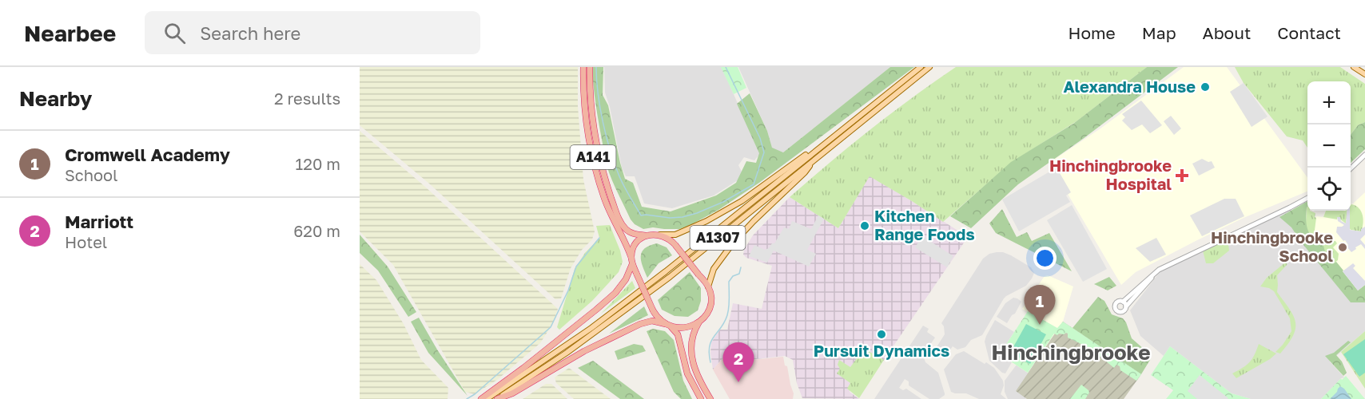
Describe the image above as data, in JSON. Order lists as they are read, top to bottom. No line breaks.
{"streets":{"highway":["A141","A1307"]},"districts":["Hinchingbrooke"],"places":{"other":["Alexandra House","Kitchen Range Foods","Hinchingbrooke School","Pursuit Dynamics"],"health":["Hinchingbrooke Hospital"]},"page":{"header":"Nearbee","search":"Search here","nav":["Home","Map","About","Contact"],"heading":["Nearby","2 results"],"map_buttons":["+","−"],"list":[{"mark":"1","name":"Cromwell Academy","note":"School","value":"120 m"},{"mark":"2","name":"Marriott","note":"Hotel","value":"620 m"}],"pins":["1","2"]}}
